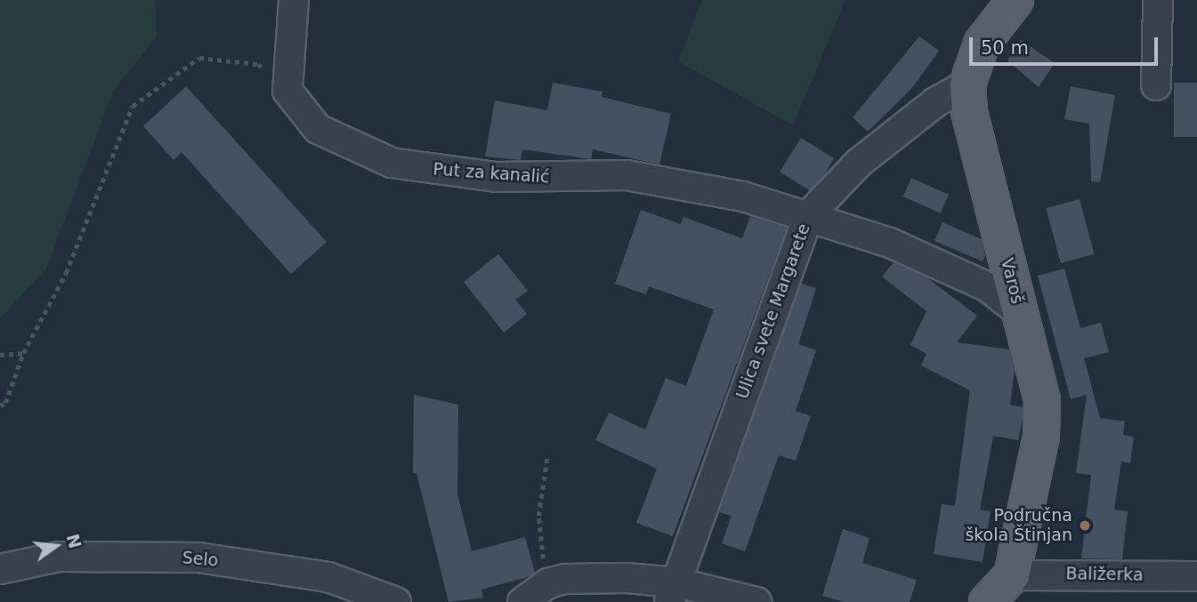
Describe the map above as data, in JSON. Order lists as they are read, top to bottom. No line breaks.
{"streets":{"main road":["Varoš"],"street":["Put za kanalić","Ulica svete Margarete","Selo","Baližerka"]},"crossings":[["Put za kanalić","Varoš"],["Put za kanalić","Ulica svete Margarete"],["Varoš","Ulica svete Margarete"],["Varoš","Baližerka"]],"places":["Područna škola Štinjan"],"scale_bar":"50 m","north":"right"}
